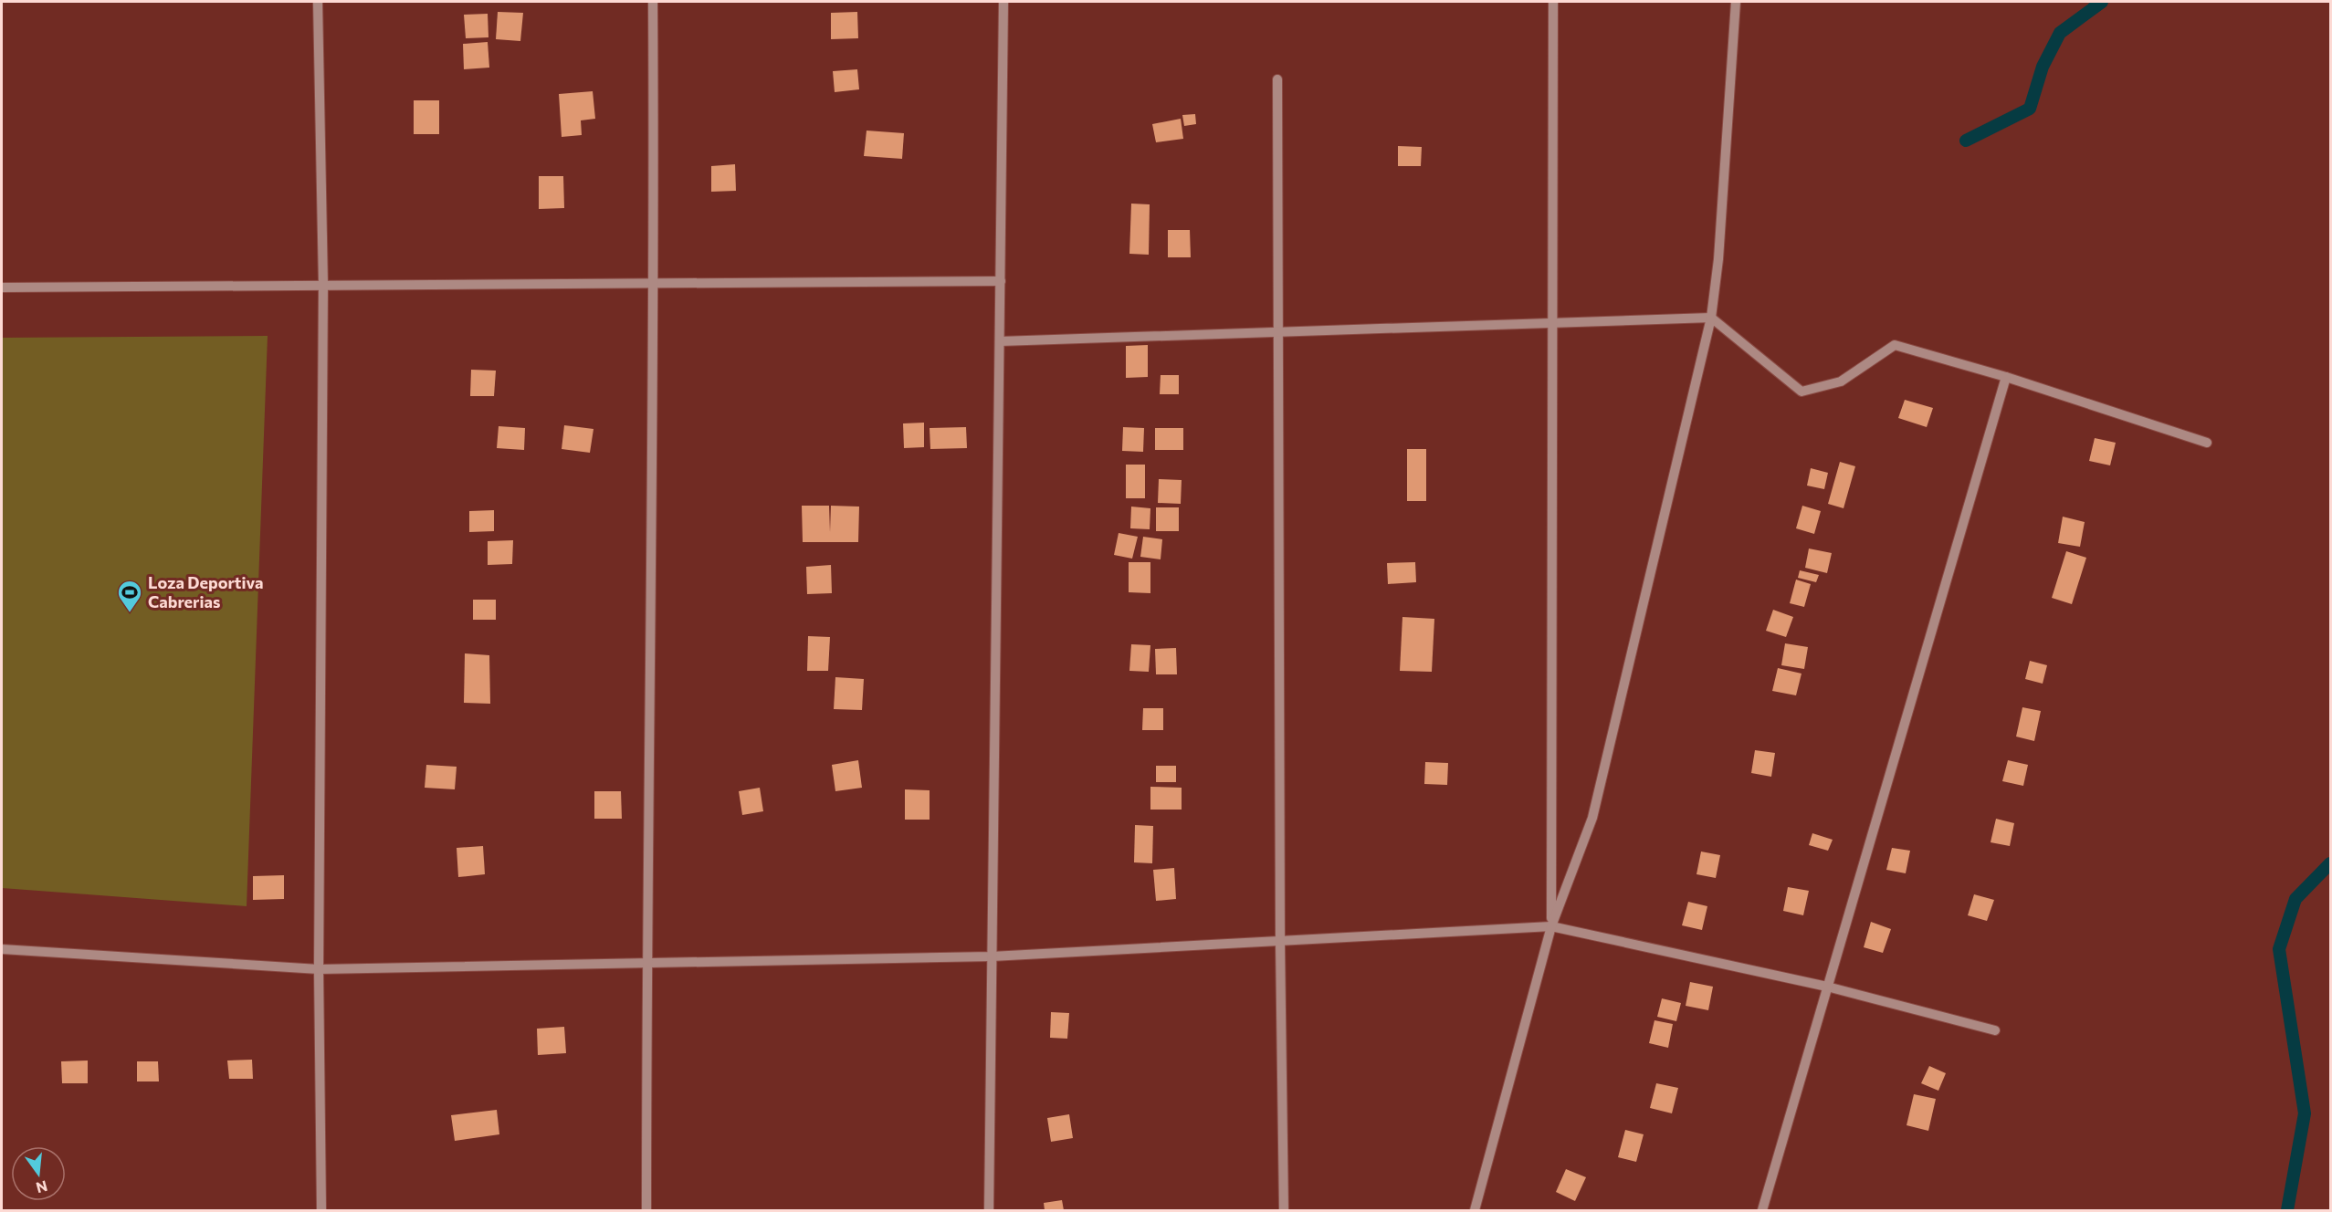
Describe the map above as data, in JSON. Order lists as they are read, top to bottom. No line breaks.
{"places":{"sports":["Loza Deportiva Cabrerias"]},"north":"bottom"}
